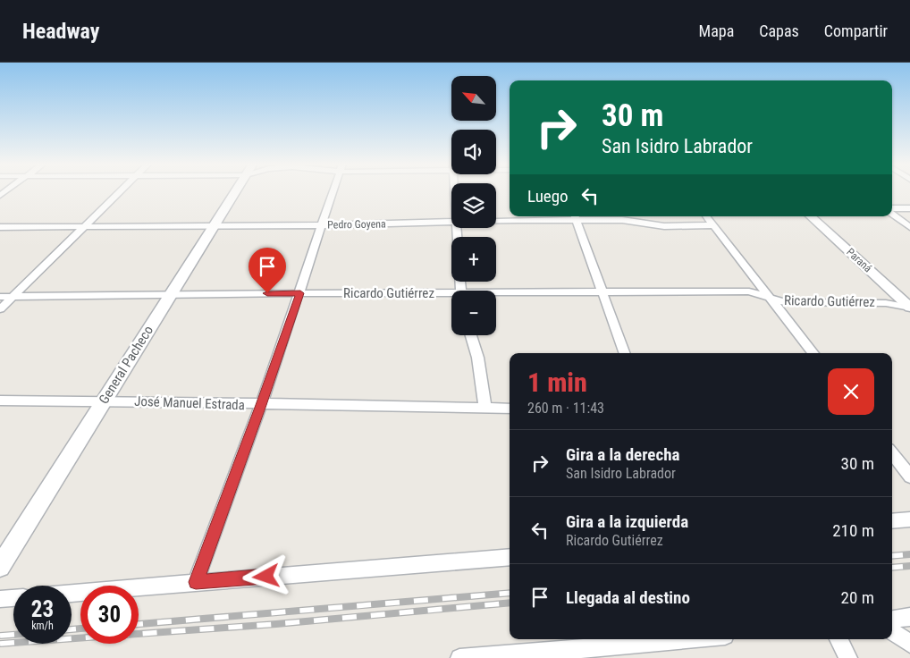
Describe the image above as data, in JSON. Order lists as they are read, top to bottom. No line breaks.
{"streets":{"street":["Pedro Goyena","Paraná","Ricardo Gutiérrez","General Pacheco","José Manuel Estrada"]},"crossings":[["Pedro Goyena","General Pacheco"],["Paraná","Ricardo Gutiérrez"],["Ricardo Gutiérrez","General Pacheco"],["General Pacheco","José Manuel Estrada"]],"north":"top left","page":{"header":"Headway","nav":["Mapa","Capas","Compartir"],"map_buttons":["+","−"],"turn":["30 m","San Isidro Labrador"],"then":"Luego","heading":["1 min","260 m · 11:43"],"list":[{"name":"Gira a la derecha","note":"San Isidro Labrador","value":"30 m"},{"name":"Gira a la izquierda","note":"Ricardo Gutiérrez","value":"210 m"},{"name":"Llegada al destino","value":"20 m"}],"speed":"23 km/h","limit":"30"}}
